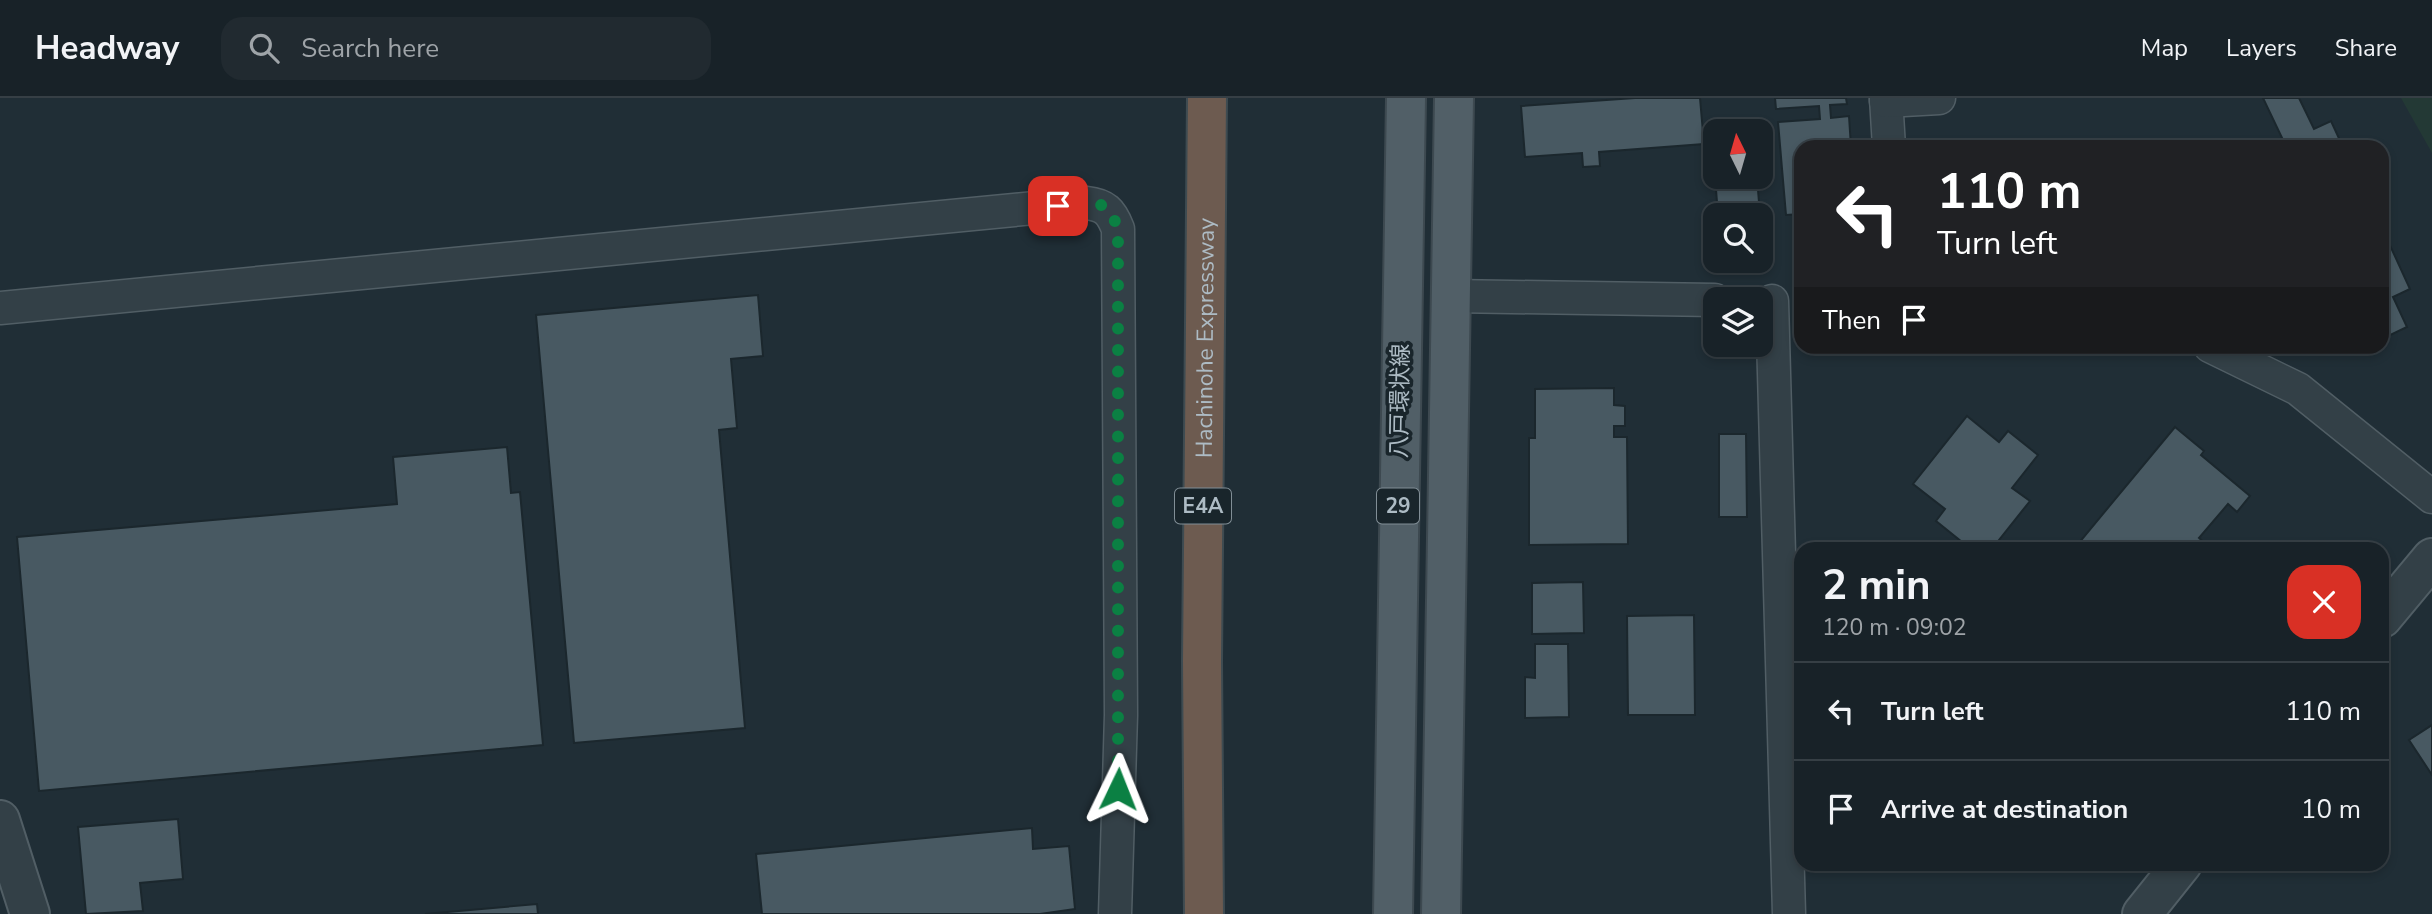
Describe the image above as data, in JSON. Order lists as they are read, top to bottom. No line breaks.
{"streets":{"highway":["Hachinohe Expressway","E4A"],"main road":["八戸環状線","29"]},"north":"top","page":{"header":"Headway","search":"Search here","nav":["Map","Layers","Share"],"turn":["110 m","Turn left"],"then":"Then","heading":["2 min","120 m · 09:02"],"list":[{"name":"Turn left","value":"110 m"},{"name":"Arrive at destination","value":"10 m"}]}}
